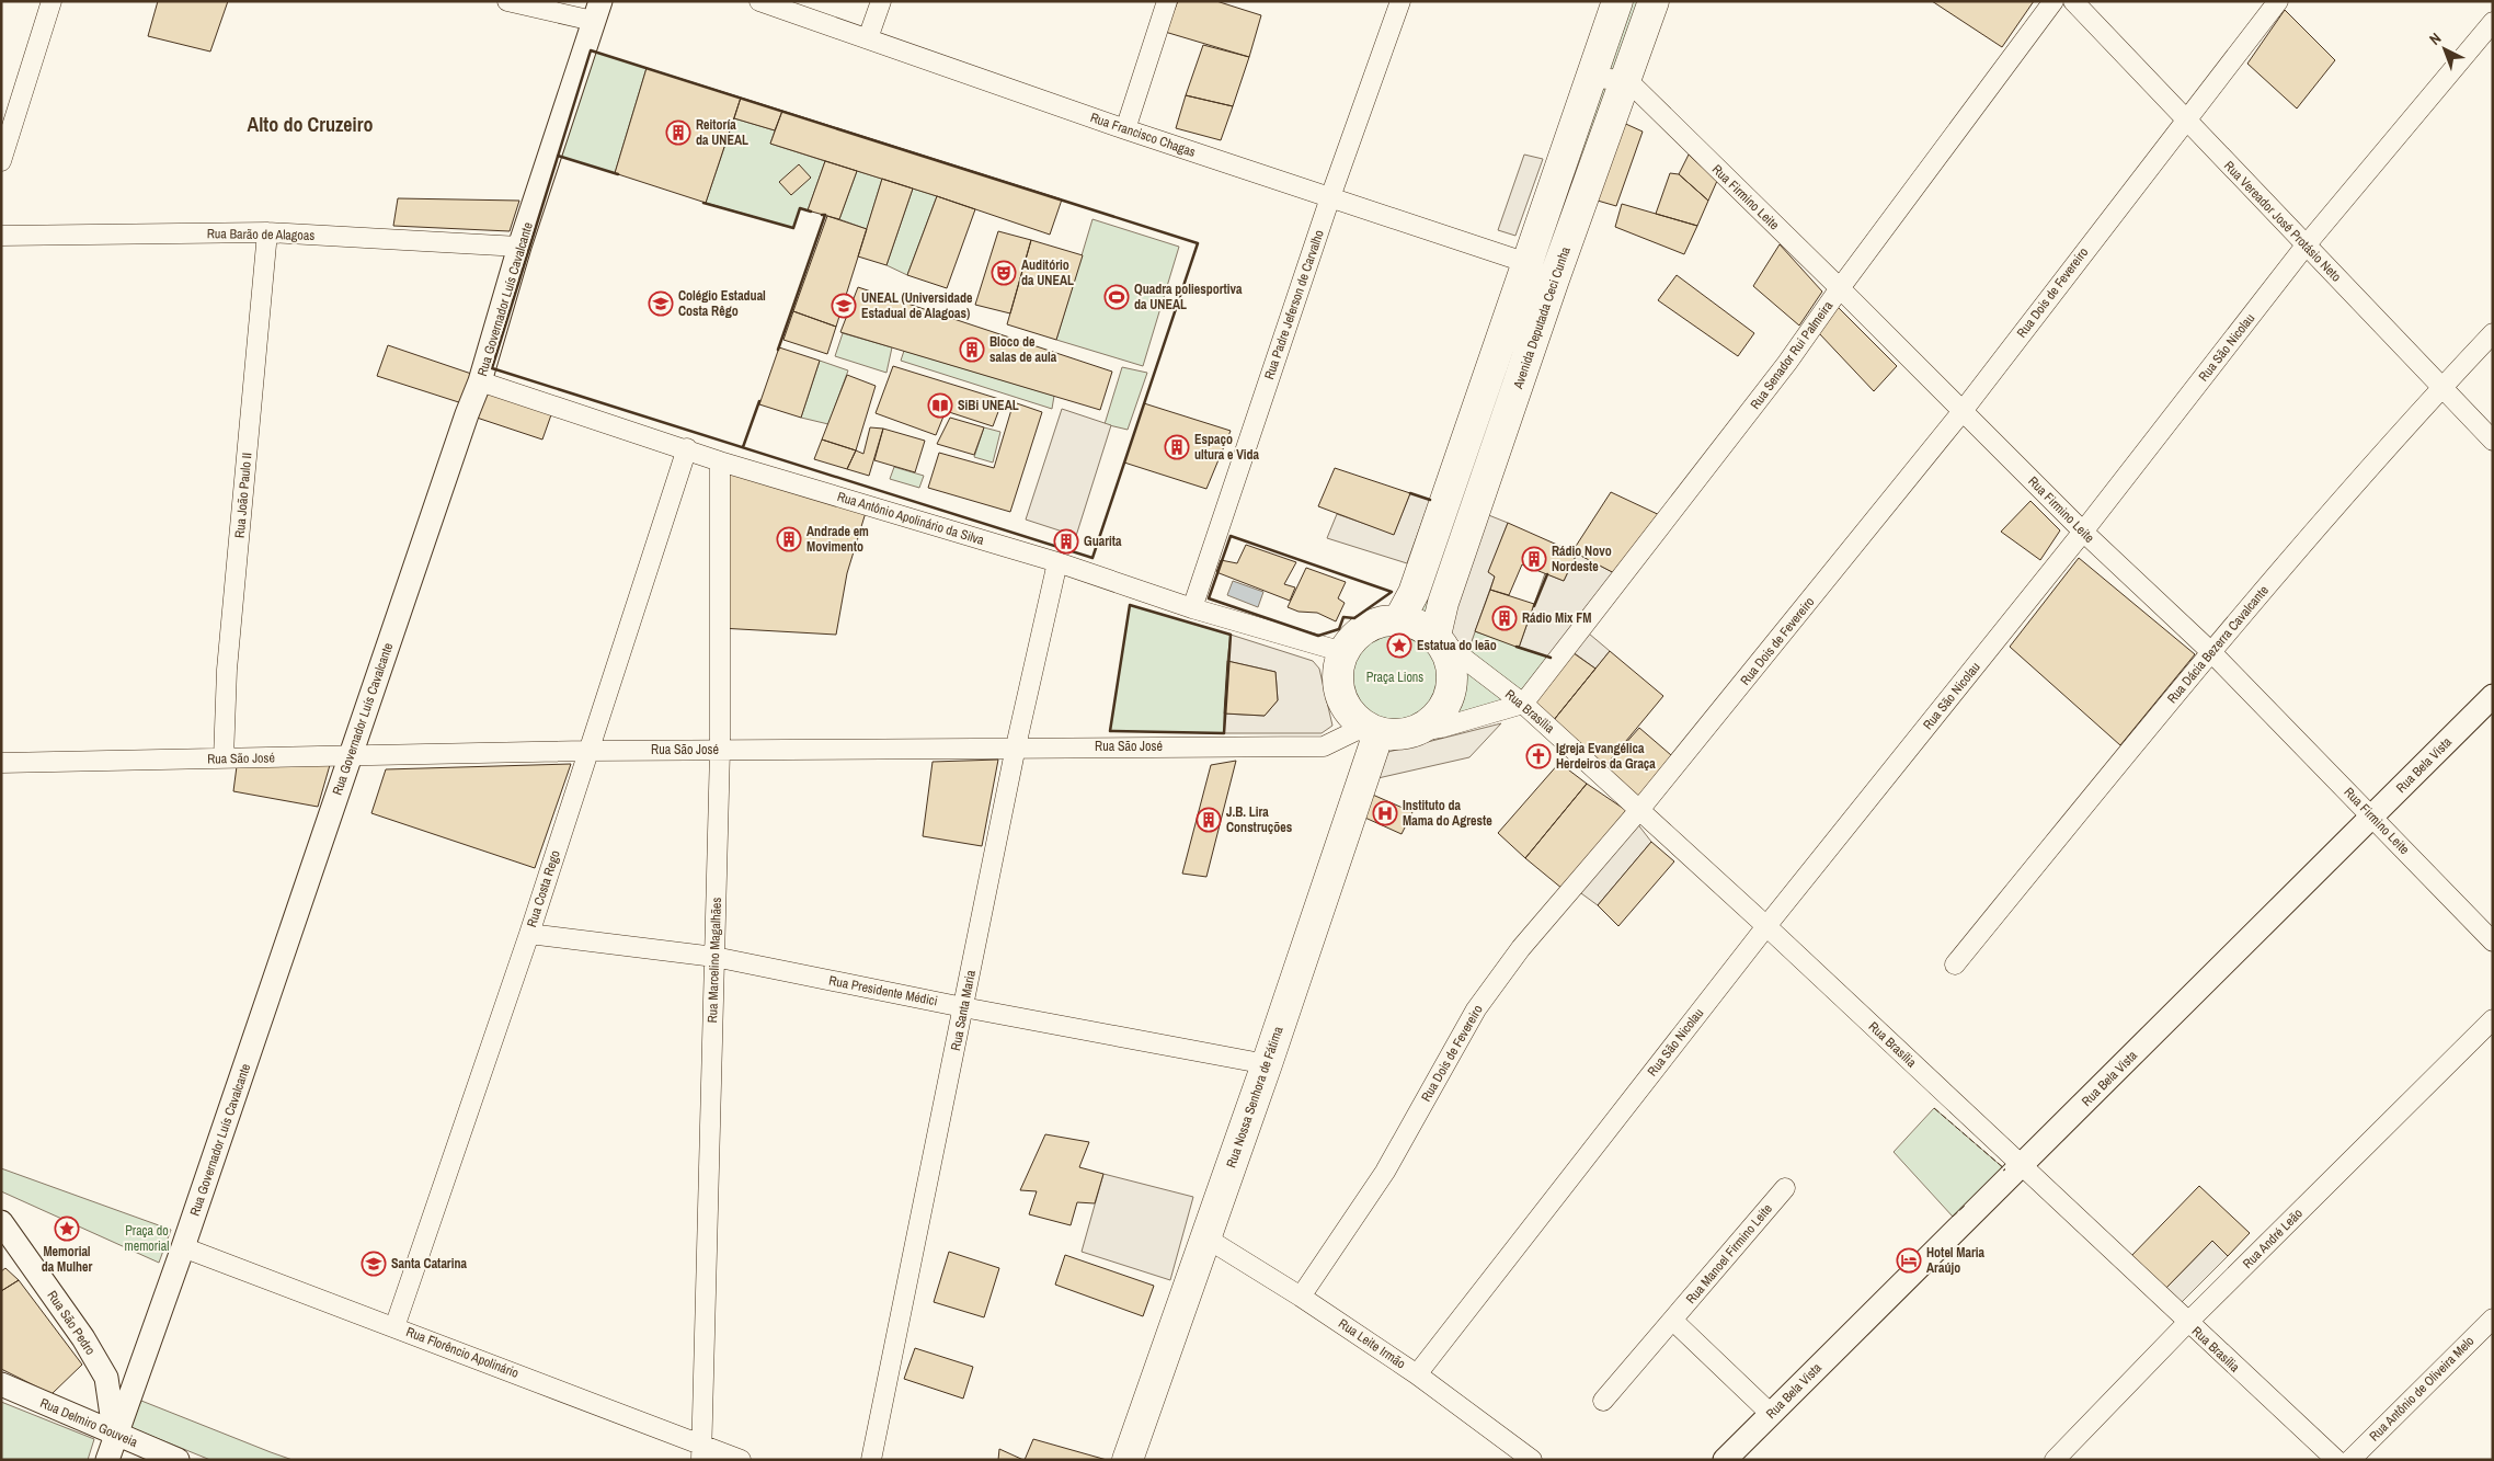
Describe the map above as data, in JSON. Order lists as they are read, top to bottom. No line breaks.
{"streets":{"main road":["Avenida Deputada Ceci Cunha","Rua Nossa Senhora de Fátima"],"street":["Rua Francisco Chagas","Rua Firmino Leite","Rua Vereador José Protásio Neto","Rua Barão de Alagoas","Rua Dois de Fevereiro","Rua Governador Luís Cavalcante","Rua Padre Jeferson de Carvalho","Rua São Nicolau","Rua Senador Rui Palmeira","Rua João Paulo II","Rua Antônio Apolinário da Silva","Rua Dácia Bezerra Cavalcante","Rua Brasília","Rua São José","Rua Bela Vista","Rua Costa Rego","Rua Marcelino Magalhães","Rua Presidente Médici","Rua Santa Maria","Rua André Leão","Rua Manoel Firmino Leite","Rua São Pedro","Rua Leite Irmão","Rua Florêncio Apolinário","Rua Antônio de Oliveira Melo","Rua Delmiro Gouveia"]},"crossings":[["Rua Francisco Chagas","Rua Padre Jeferson de Carvalho"],["Rua Firmino Leite","Rua Dois de Fevereiro"],["Rua Firmino Leite","Avenida Deputada Ceci Cunha"],["Rua Firmino Leite","Rua São Nicolau"],["Rua Firmino Leite","Rua Senador Rui Palmeira"],["Rua Firmino Leite","Rua Dácia Bezerra Cavalcante"],["Rua Firmino Leite","Rua Bela Vista"],["Rua Vereador José Protásio Neto","Rua Dois de Fevereiro"],["Rua Vereador José Protásio Neto","Rua São Nicolau"],["Rua Vereador José Protásio Neto","Rua Dácia Bezerra Cavalcante"],["Rua Barão de Alagoas","Rua Governador Luís Cavalcante"],["Rua Barão de Alagoas","Rua João Paulo II"],["Rua Dois de Fevereiro","Rua Brasília"],["Rua Dois de Fevereiro","Rua Leite Irmão"],["Rua Governador Luís Cavalcante","Rua Antônio Apolinário da Silva"],["Rua Governador Luís Cavalcante","Rua São José"],["Rua Governador Luís Cavalcante","Rua São Pedro"],["Rua Governador Luís Cavalcante","Rua Florêncio Apolinário"],["Rua Governador Luís Cavalcante","Rua Delmiro Gouveia"],["Rua Padre Jeferson de Carvalho","Rua Antônio Apolinário da Silva"],["Avenida Deputada Ceci Cunha","Rua Antônio Apolinário da Silva"],["Avenida Deputada Ceci Cunha","Rua Brasília"],["Avenida Deputada Ceci Cunha","Rua São José"],["Avenida Deputada Ceci Cunha","Rua Nossa Senhora de Fátima"],["Rua São Nicolau","Rua Brasília"],["Rua São Nicolau","Rua Leite Irmão"],["Rua Senador Rui Palmeira","Rua Brasília"],["Rua João Paulo II","Rua São José"],["Rua Antônio Apolinário da Silva","Rua Brasília"],["Rua Antônio Apolinário da Silva","Rua São José"],["Rua Antônio Apolinário da Silva","Rua Costa Rego"],["Rua Antônio Apolinário da Silva","Rua Marcelino Magalhães"],["Rua Antônio Apolinário da Silva","Rua Santa Maria"],["Rua Antônio Apolinário da Silva","Rua Nossa Senhora de Fátima"],["Rua Brasília","Rua São José"],["Rua Brasília","Rua Bela Vista"],["Rua Brasília","Rua Nossa Senhora de Fátima"],["Rua Brasília","Rua André Leão"],["Rua São José","Rua Costa Rego"],["Rua São José","Rua Marcelino Magalhães"],["Rua São José","Rua Santa Maria"],["Rua São José","Rua Nossa Senhora de Fátima"],["Rua Costa Rego","Rua Presidente Médici"],["Rua Costa Rego","Rua Florêncio Apolinário"],["Rua Marcelino Magalhães","Rua Presidente Médici"],["Rua Marcelino Magalhães","Rua Florêncio Apolinário"],["Rua Presidente Médici","Rua Santa Maria"],["Rua Presidente Médici","Rua Nossa Senhora de Fátima"],["Rua Nossa Senhora de Fátima","Rua Leite Irmão"],["Rua São Pedro","Rua Delmiro Gouveia"]],"districts":["Alto do Cruzeiro"],"parks":["Praça Lions","Praça do memorial"],"places":{"building":["Reitoría da UNEAL","Bloco de salas de aula","Espaço ultura e Vida","Andrade em Movimento","Guarita","Rádio Novo Nordeste","Rádio Mix FM","J.B. Lira Construções"],"theatre":["Auditório da UNEAL"],"sports":["Quadra poliesportiva da UNEAL"],"school or university":["Colégio Estadual Costa Rêgo","UNEAL (Universidade Estadual de Alagoas)","Santa Catarina"],"library":["SiBi UNEAL"],"place":["Estatua do leão","Memorial da Mulher"],"church":["Igreja Evangélica Herdeiros da Graça"],"hospital":["Instituto da Mama do Agreste"],"hotel":["Hotel Maria Araújo"]},"north":"top left"}
